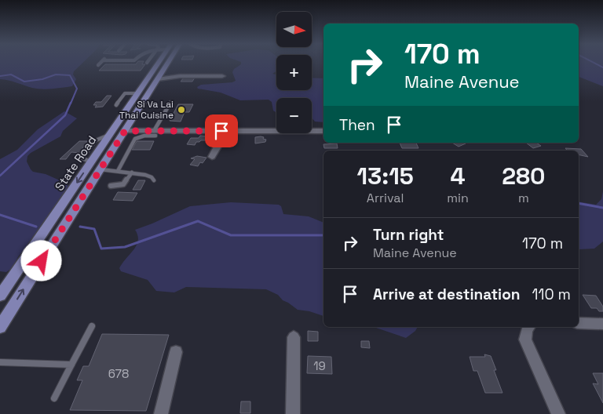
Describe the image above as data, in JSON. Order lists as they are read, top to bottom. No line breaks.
{"streets":{"main road":["State Road"]},"places":["Si Va Lai Thai Cuisine"],"house_numbers":["19","678"],"north":"right","page":{"map_buttons":["+","−"],"turn":["170 m","Maine Avenue"],"then":"Then","eta":["13:15","Arrival","4","min","280","m"],"list":[{"name":"Turn right","note":"Maine Avenue","value":"170 m"},{"name":"Arrive at destination","value":"110 m"}]}}
